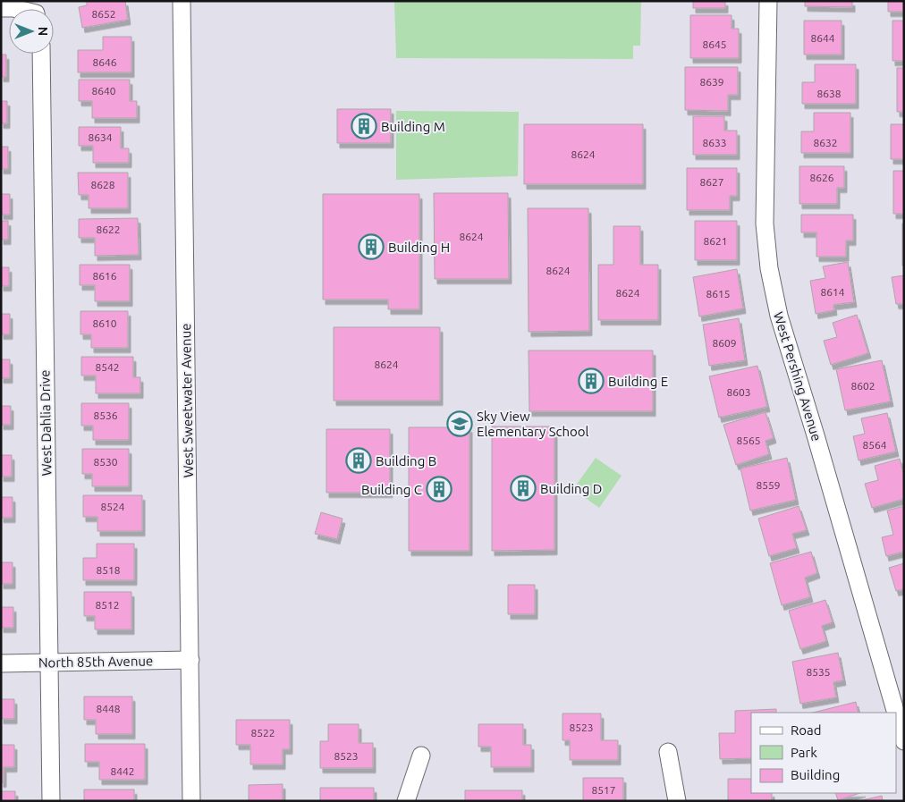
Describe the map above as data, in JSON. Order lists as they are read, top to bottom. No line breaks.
{"streets":{"street":["West Pershing Avenue","West Sweetwater Avenue","West Dahlia Drive","North 85th Avenue"]},"crossings":[["West Sweetwater Avenue","North 85th Avenue"],["West Dahlia Drive","North 85th Avenue"]],"places":{"building":["Building M","Building H","Building E","Building B","Building D","Building C"],"school or university":["Sky View Elementary School"]},"house_numbers":["8652","8644","8645","8646","8639","8640","8638","8634","8633","8632","8624","8626","8627","8628","8622","8624","8621","8624","8616","8614","8624","8615","8610","8609","8624","8542","8602","8603","8536","8565","8564","8530","8559","8524","8518","8512","8535","8448","8523","8522","8523","8442","8517"],"legend":["Road","Park","Building"],"north":"right"}
